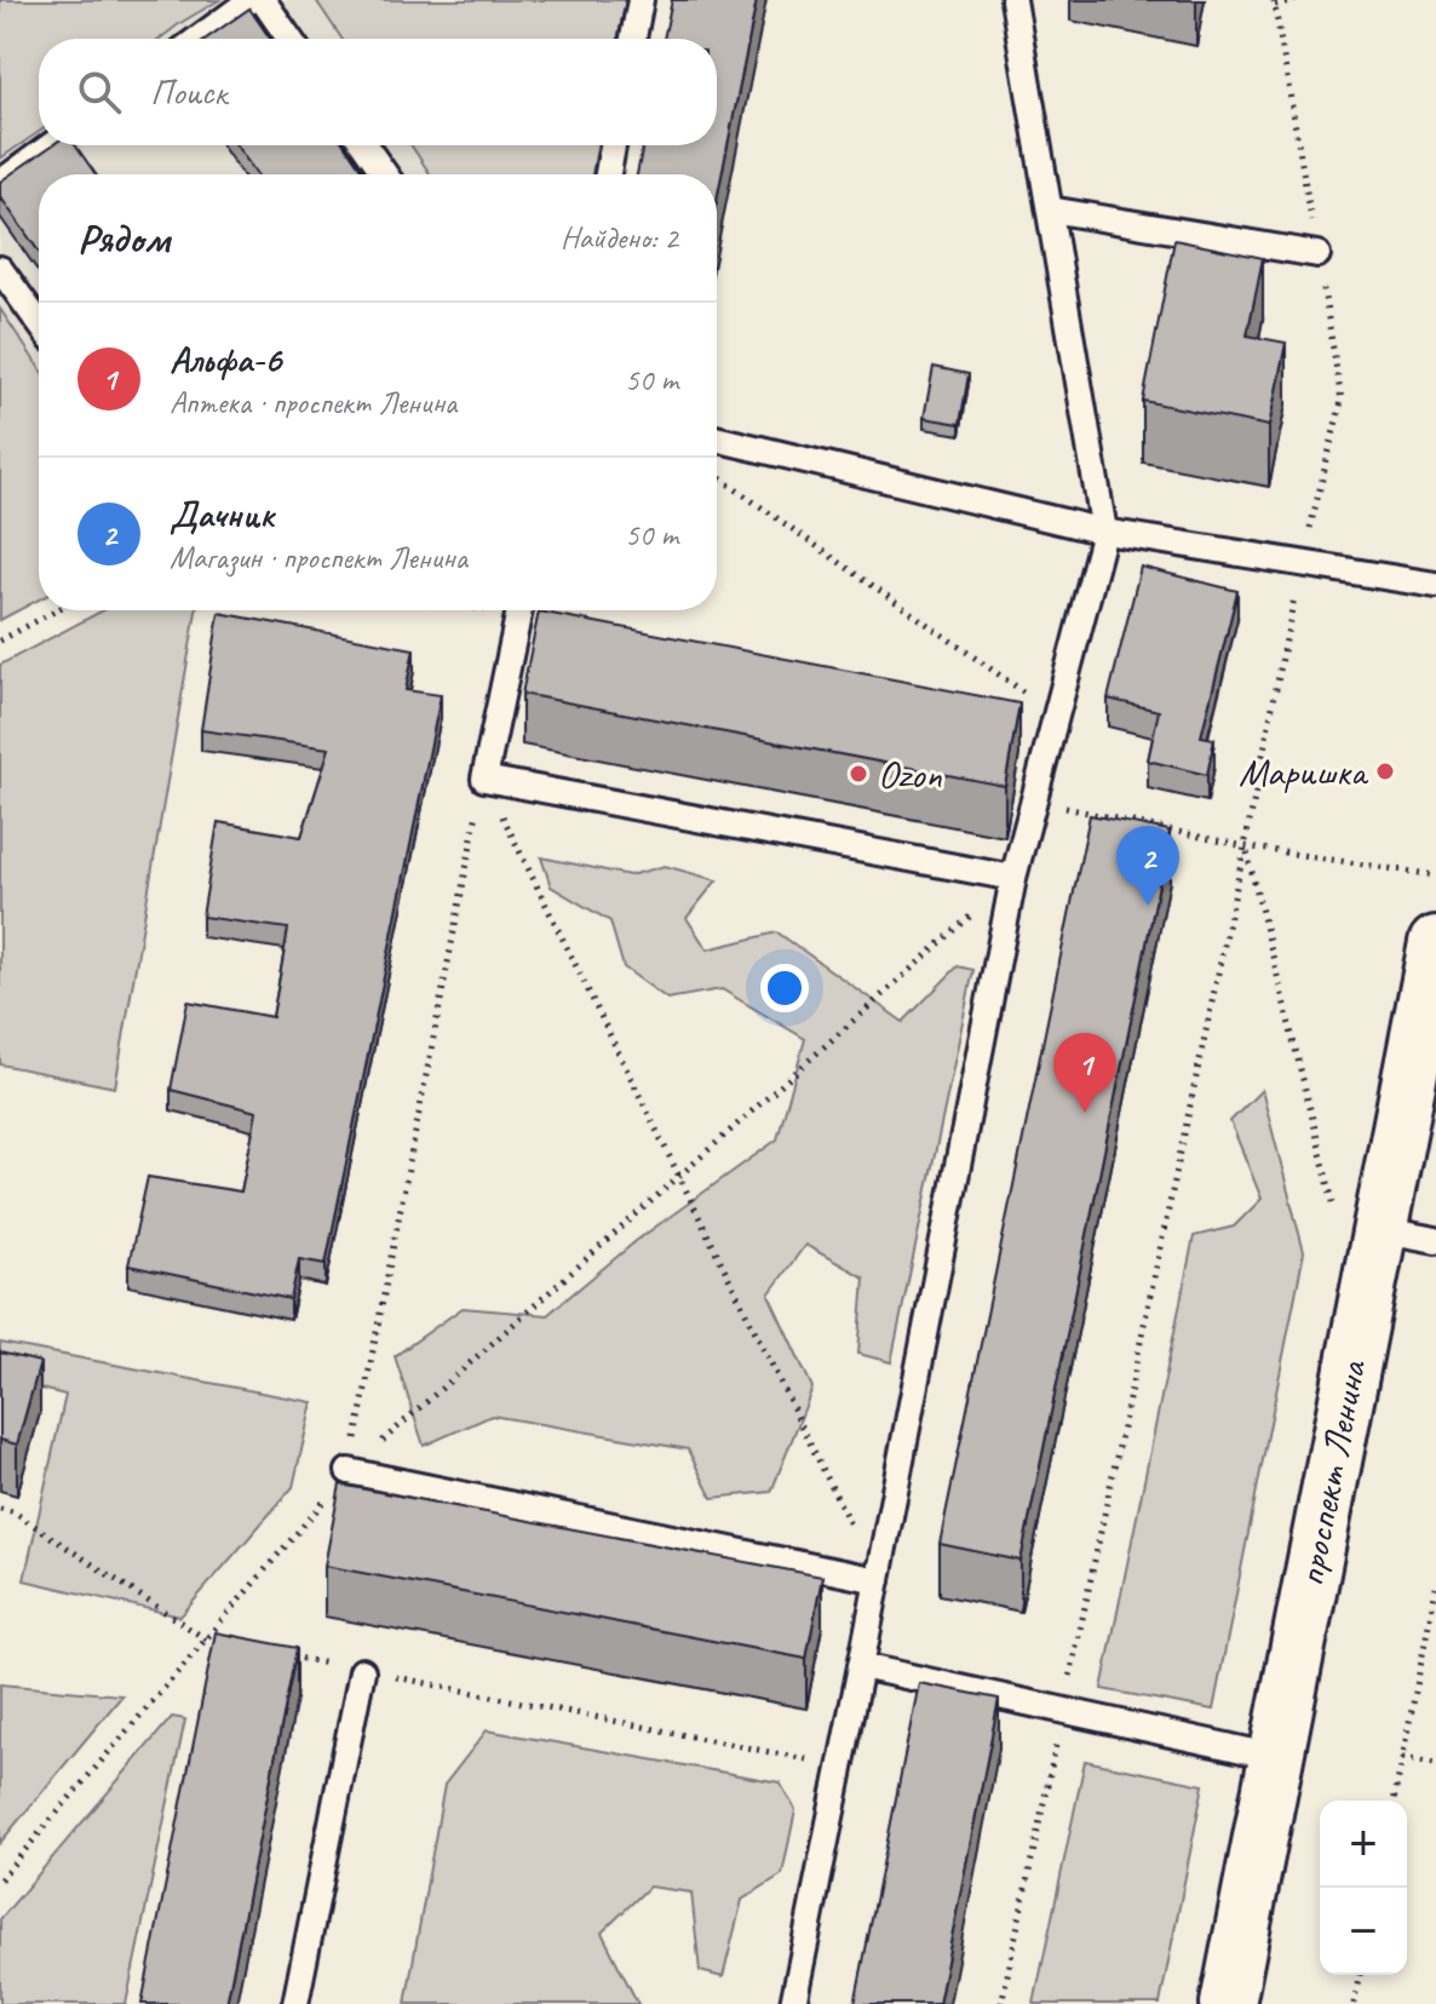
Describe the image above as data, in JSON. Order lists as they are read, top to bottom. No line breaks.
{"streets":{"main road":["проспект Ленина"]},"places":["Маришка","Ozon"],"page":{"search":"Поиск","heading":["Рядом","Найдено: 2"],"list":[{"mark":"1","name":"Альфа-6","note":"Аптека · проспект Ленина","value":"50 m"},{"mark":"2","name":"Дачник","note":"Магазин · проспект Ленина","value":"50 m"}],"pins":["2","1"],"map_buttons":["+","−"]}}
